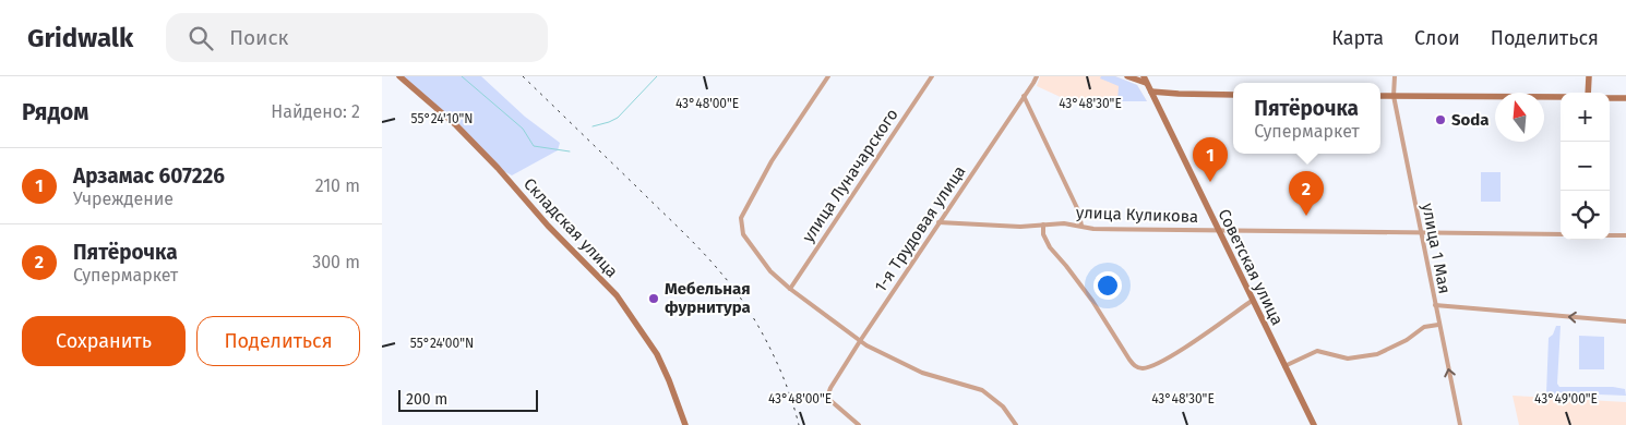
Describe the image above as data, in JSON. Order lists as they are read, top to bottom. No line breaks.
{"streets":{"street":["улица Луначарского","улица Куликова","Складская улица","1-я Трудовая улица","улица 1 Мая","Советская улица"]},"crossings":[["улица Куликова","1-я Трудовая улица"],["улица Куликова","улица 1 Мая"],["улица Куликова","Советская улица"]],"places":["Soda","Мебельная фурнитура"],"scale_bar":"200 m","north":"top","page":{"header":"Gridwalk","search":"Поиск","nav":["Карта","Слои","Поделиться"],"heading":["Рядом","Найдено: 2"],"popup":["Пятёрочка","Супермаркет"],"map_buttons":["+","−"],"pins":["1","2"],"list":[{"mark":"1","name":"Арзамас 607226","note":"Учреждение","value":"210 m"},{"mark":"2","name":"Пятёрочка","note":"Супермаркет","value":"300 m"}],"buttons":["Сохранить","Поделиться"],"scale":"200 m"},"coordinates":["43°48'00\"E","43°48'30\"E","55°24'10\"N","55°24'00\"N","43°49'00\"E"]}
